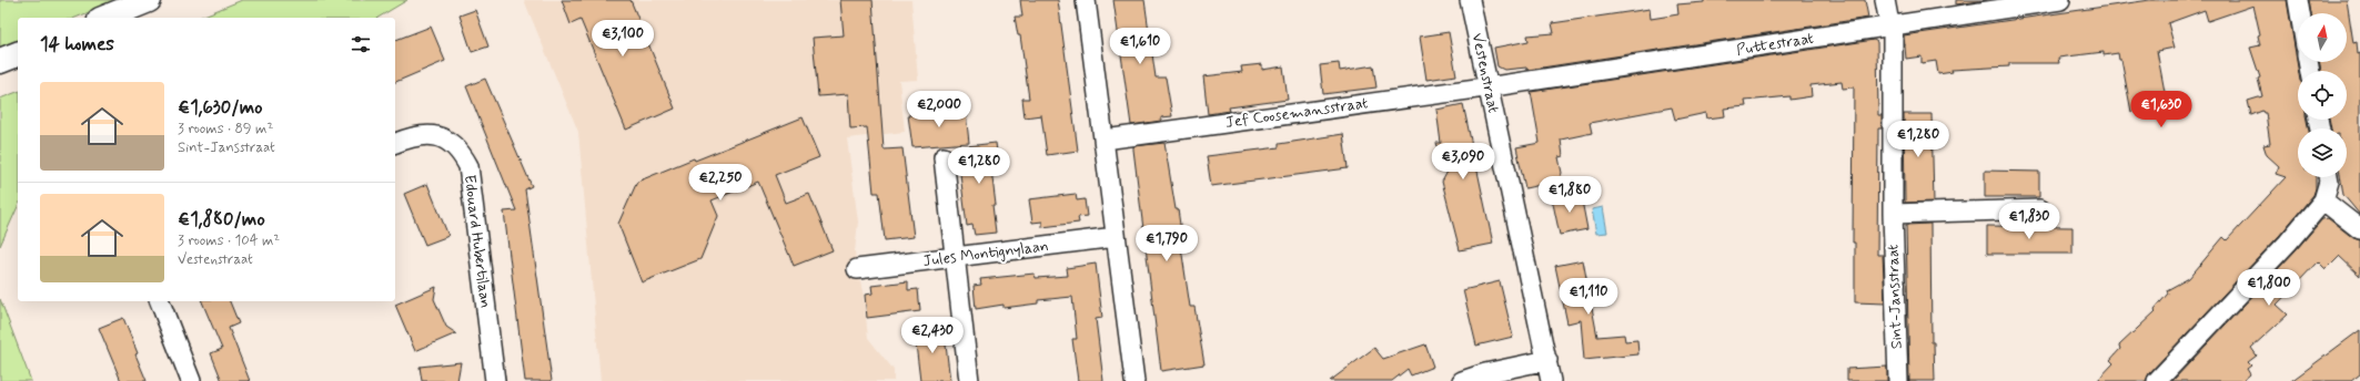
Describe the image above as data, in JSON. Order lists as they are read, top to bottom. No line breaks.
{"streets":{"street":["Puttestraat","Vestenstraat","Jef Coosemansstraat","Edouard Hubertilaan","Jules Montignylaan","Sint-Jansstraat"]},"crossings":[["Puttestraat","Vestenstraat"],["Puttestraat","Jef Coosemansstraat"],["Puttestraat","Sint-Jansstraat"],["Vestenstraat","Jef Coosemansstraat"]],"north":"top","page":{"heading":"14 homes","price":["€3,100","€1,610","€2,000","€1,630","€1,280","€3,090","€1,280","€2,250","€1,880","€1,830","€1,790","€1,800","€1,110","€2,430"],"list":[{"name":"€1,630/mo","note":"3 rooms · 89 m² · Sint-Jansstraat"},{"name":"€1,880/mo","note":"3 rooms · 104 m² · Vestenstraat"}]}}
